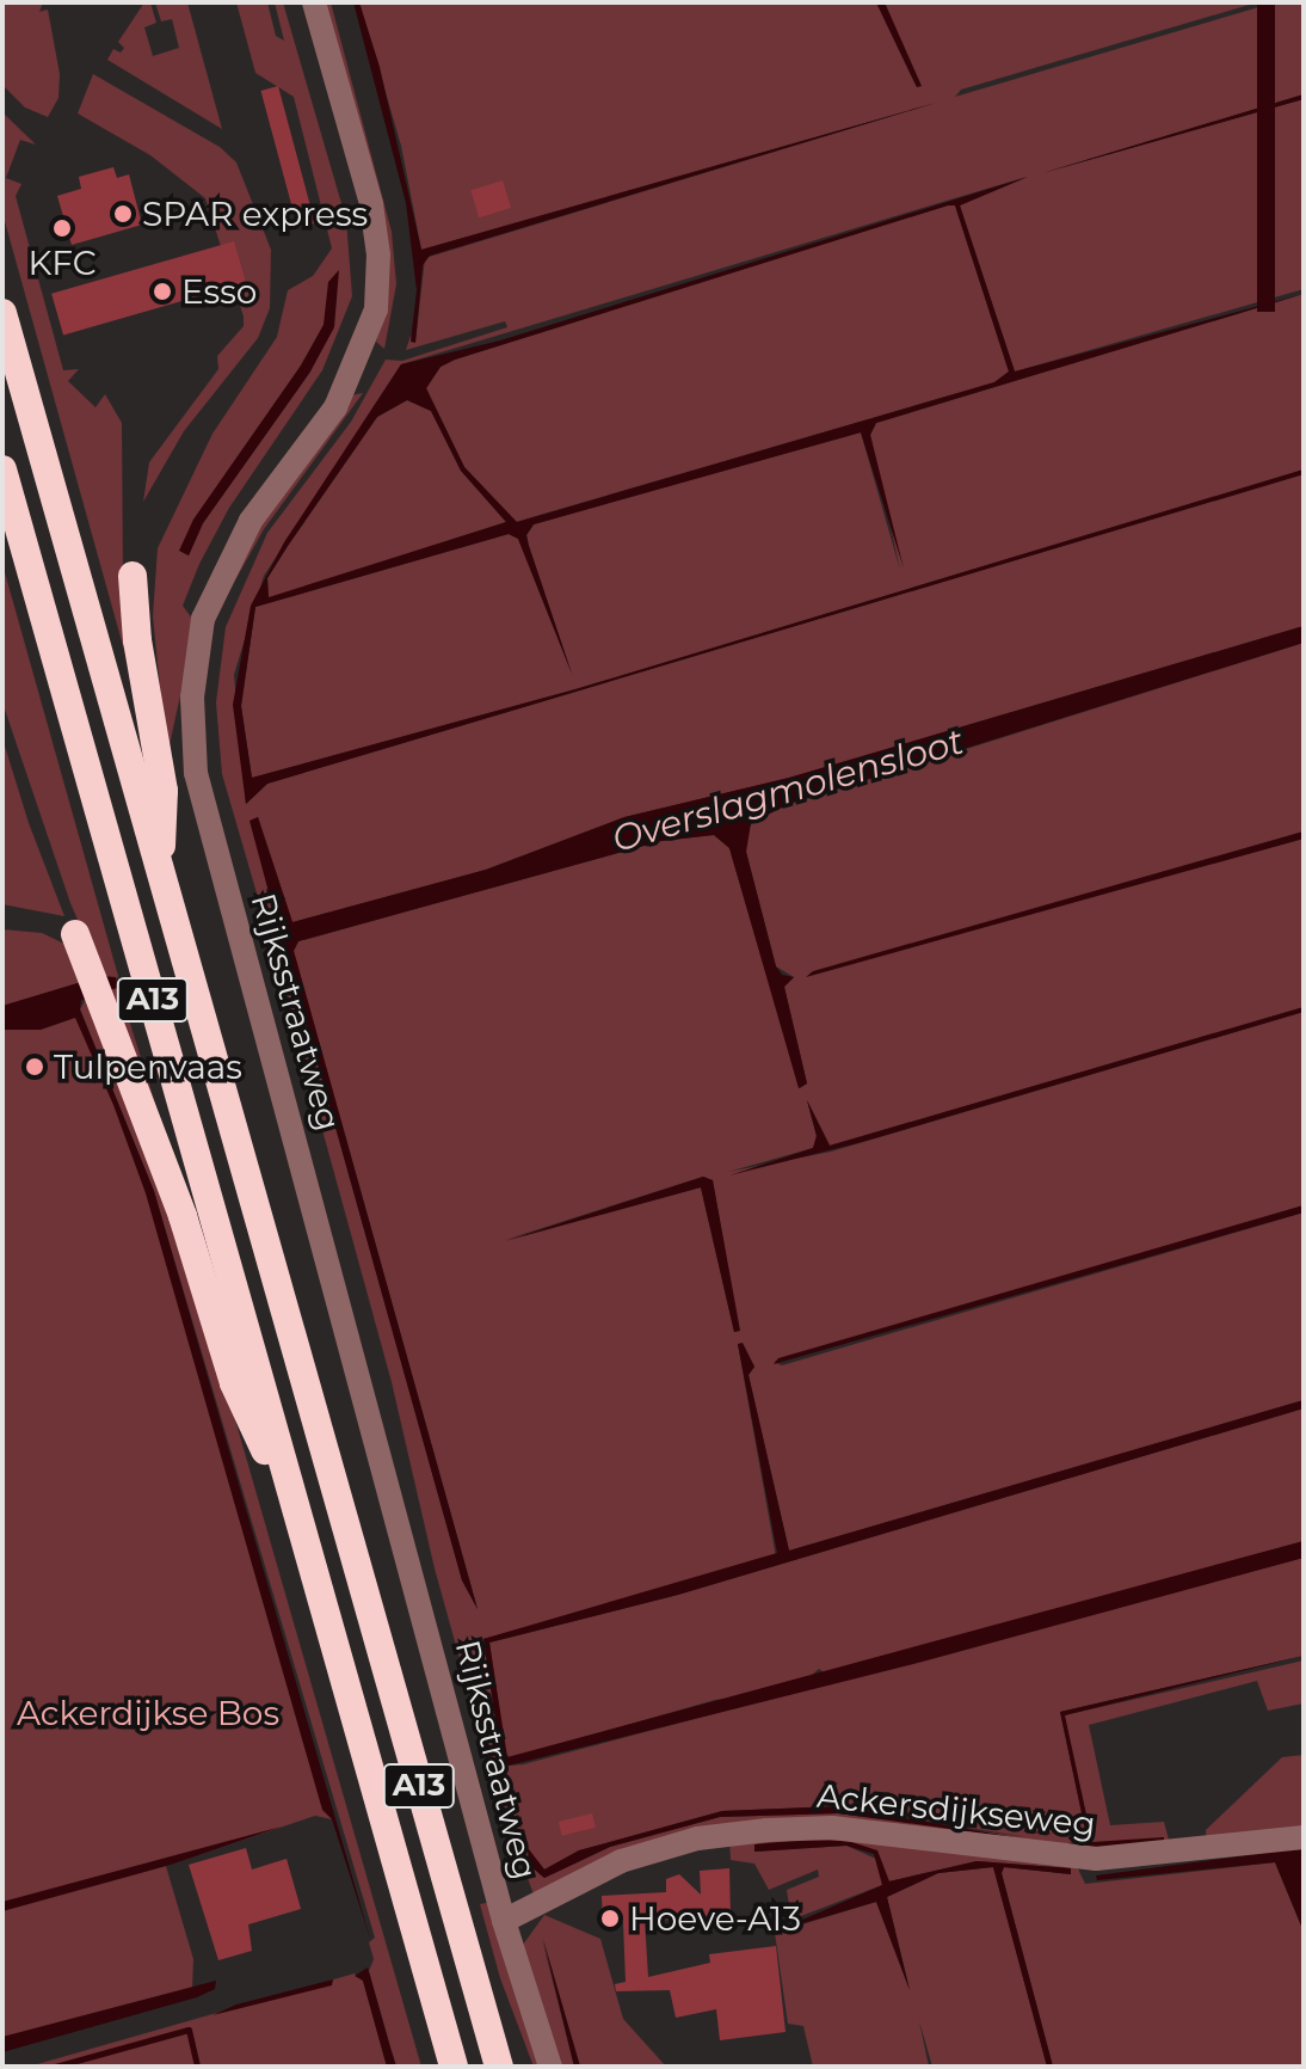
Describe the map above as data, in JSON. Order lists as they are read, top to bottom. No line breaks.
{"streets":{"highway":["A13"],"street":["Rijksstraatweg","Ackersdijkseweg"]},"crossings":[["Rijksstraatweg","Ackersdijkseweg"]],"water":["Overslagmolensloot"],"parks":["Ackerdijkse Bos"],"places":["SPAR express","KFC","Esso","Tulpenvaas","Hoeve-A13"]}
